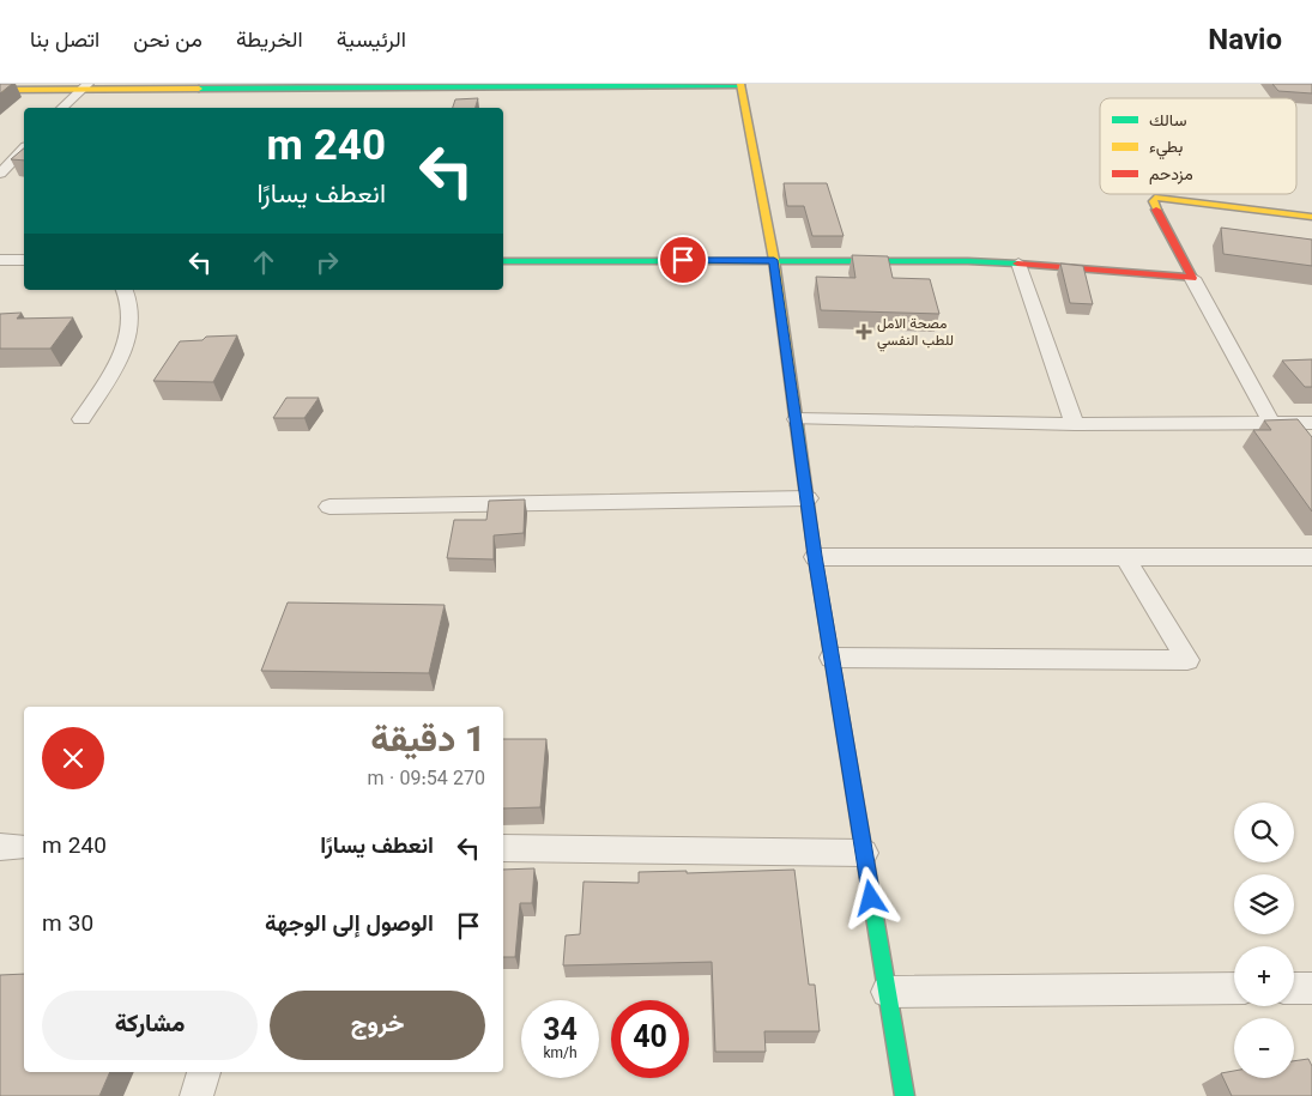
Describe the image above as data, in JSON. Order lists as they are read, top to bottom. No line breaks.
{"places":{"health":["مصحة الامل للطب النفسي"]},"legend":["سالك","بطيء","مزدحم"],"page":{"header":"Navio","nav":["الرئيسية","الخريطة","من نحن","اتصل بنا"],"turn":["240 m","انعطف يسارًا"],"heading":["1 دقيقة","270 m · 09:54"],"map_buttons":["+","−"],"list":[{"name":"انعطف يسارًا","value":"240 m"},{"name":"الوصول إلى الوجهة","value":"30 m"}],"buttons":["خروج","مشاركة"],"speed":"34 km/h","limit":"40"}}
